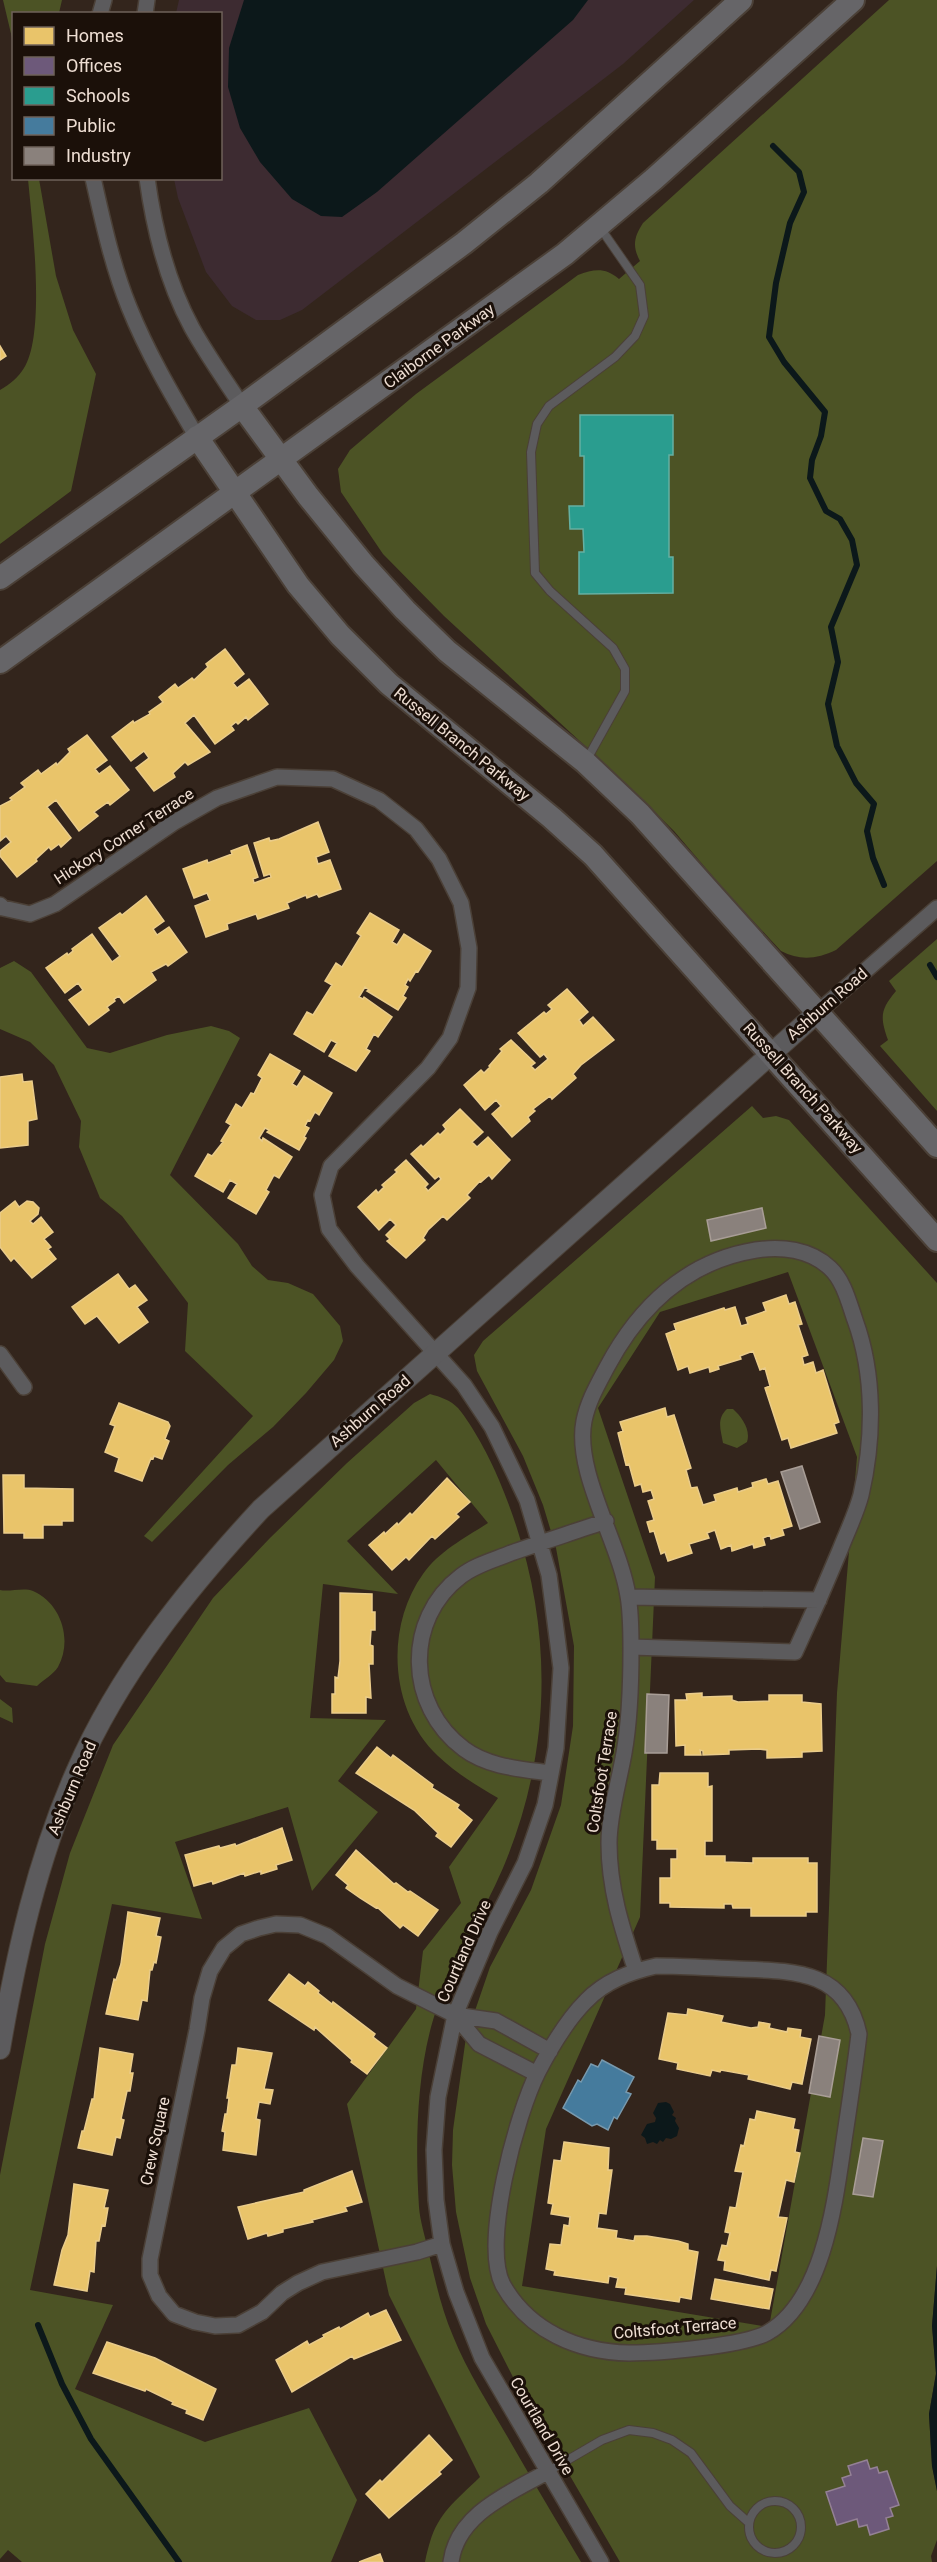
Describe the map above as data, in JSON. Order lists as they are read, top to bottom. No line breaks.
{"streets":{"main road":["Claiborne Parkway","Russell Branch Parkway"],"street":["Hickory Corner Terrace","Ashburn Road","Coltsfoot Terrace","Courtland Drive","Crew Square"]},"crossings":[["Claiborne Parkway","Russell Branch Parkway"],["Russell Branch Parkway","Ashburn Road"],["Hickory Corner Terrace","Ashburn Road"],["Hickory Corner Terrace","Courtland Drive"],["Ashburn Road","Courtland Drive"],["Courtland Drive","Crew Square"]],"legend":["Homes","Offices","Schools","Public","Industry"]}
